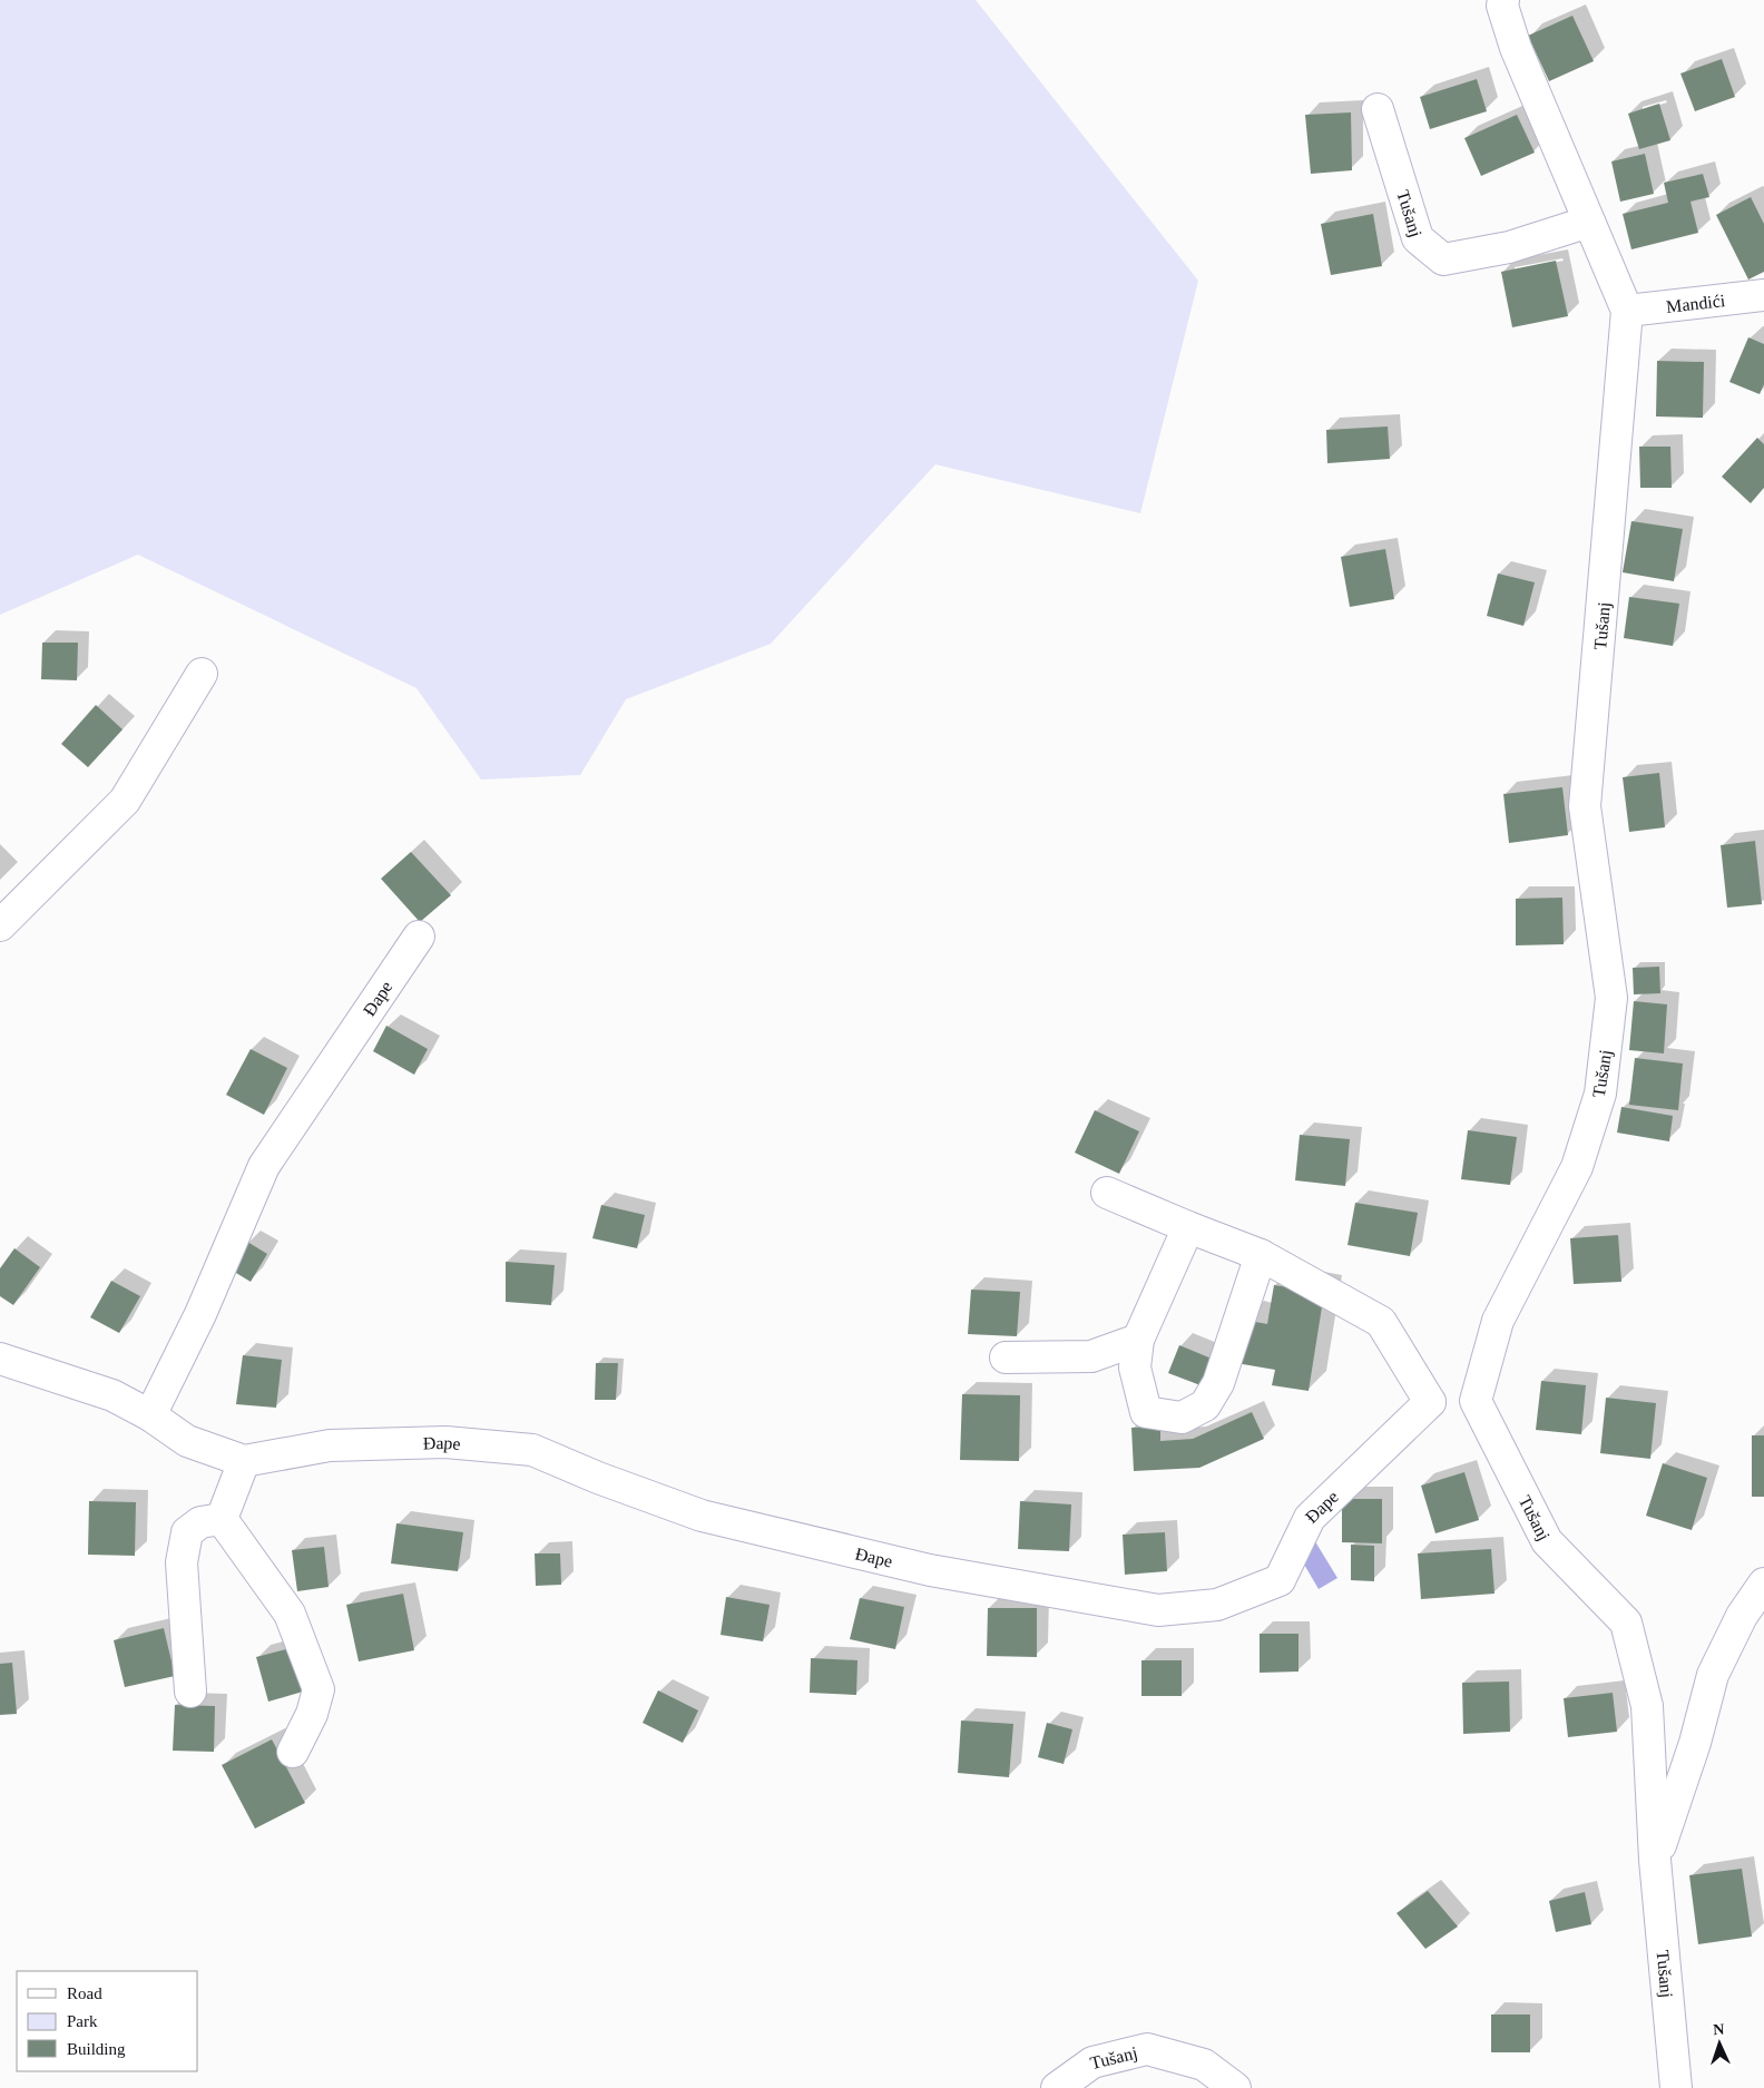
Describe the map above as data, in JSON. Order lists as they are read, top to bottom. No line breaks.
{"streets":{"street":["Tušanj","Mandići","Đape"]},"crossings":[["Tušanj","Mandići"]],"legend":["Road","Park","Building"],"north":"top"}
